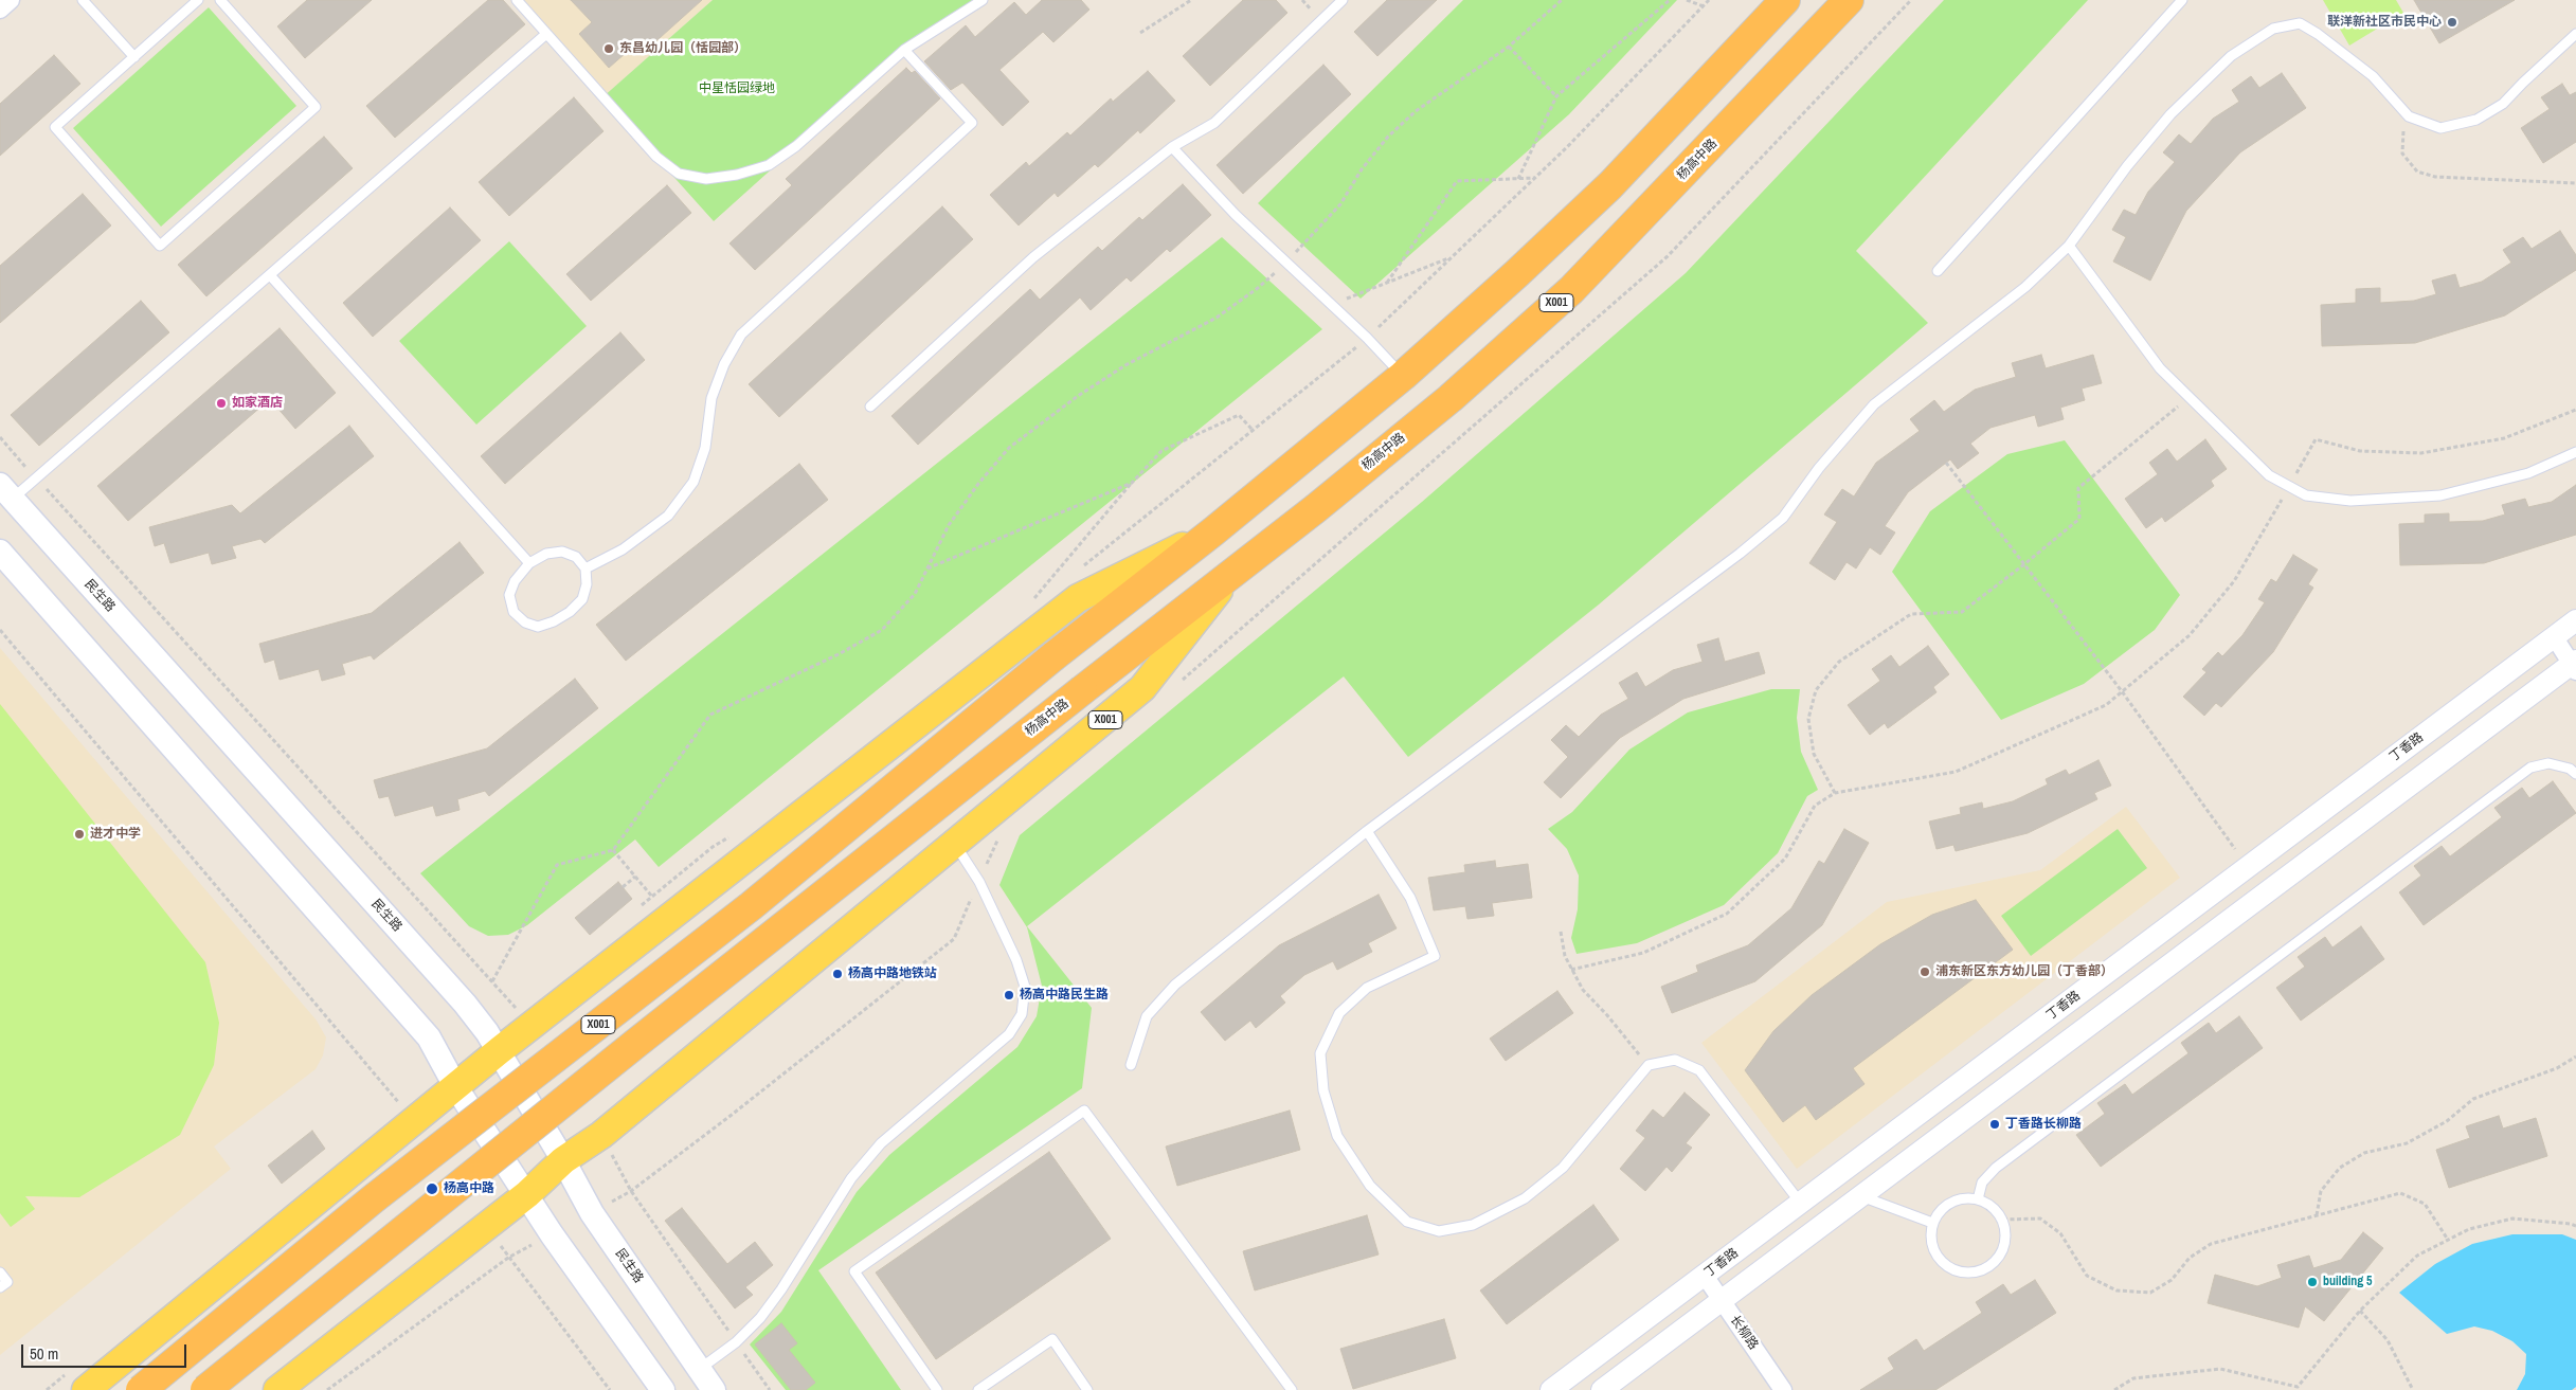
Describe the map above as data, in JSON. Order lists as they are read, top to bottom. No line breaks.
{"streets":{"highway":["杨高中路","X001"],"main road":["民生路"],"street":["丁香路","长柳路"]},"crossings":[["杨高中路","X001"],["X001","民生路"],["丁香路","长柳路"]],"parks":["中星恬园绿地"],"places":["联洋新社区市民中心","东昌幼儿园（恬园部）","如家酒店","进才中学","浦东新区东方幼儿园（丁香部）","杨高中路地铁站","杨高中路民生路","丁香路长柳路","杨高中路","building 5"],"scale_bar":"50 m"}
